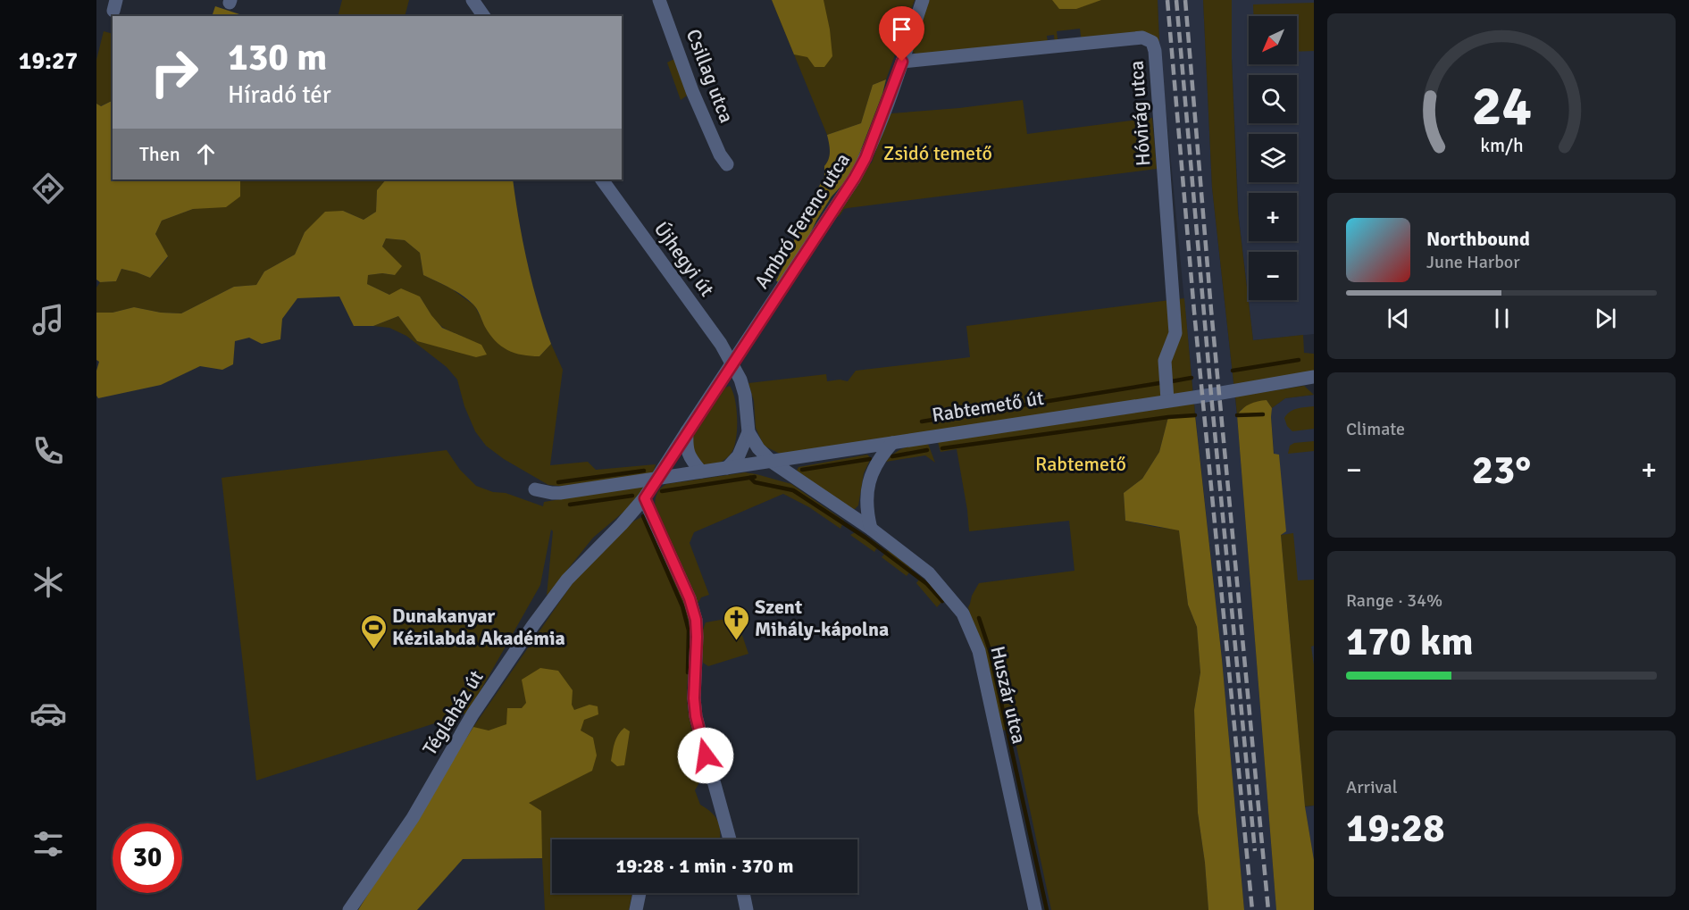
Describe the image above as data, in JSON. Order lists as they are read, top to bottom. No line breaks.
{"streets":{"street":["Csillag utca","Hóvirág utca","Ambró Ferenc utca","Újhegyi út","Rabtemető út","Huszár utca","Téglaház út"]},"crossings":[["Hóvirág utca","Ambró Ferenc utca"],["Hóvirág utca","Rabtemető út"],["Ambró Ferenc utca","Újhegyi út"],["Ambró Ferenc utca","Téglaház út"],["Újhegyi út","Huszár utca"],["Rabtemető út","Huszár utca"],["Rabtemető út","Téglaház út"]],"parks":["Zsidó temető","Rabtemető"],"places":{"church":["Szent Mihály-kápolna"],"sports":["Dunakanyar Kézilabda Akadémia"]},"north":"bottom left","page":{"tabs":"19:27","map_buttons":["+","−"],"turn":["130 m","Híradó tér"],"then":"Then","song":["Northbound","June Harbor"],"tile":["Climate",["Range · 34%","170 km"],["Arrival","19:28"]],"heat":["−","23°","+"],"limit":"30","trip":"19:28 · 1 min · 370 m","gauge":["24","km/h"]}}
